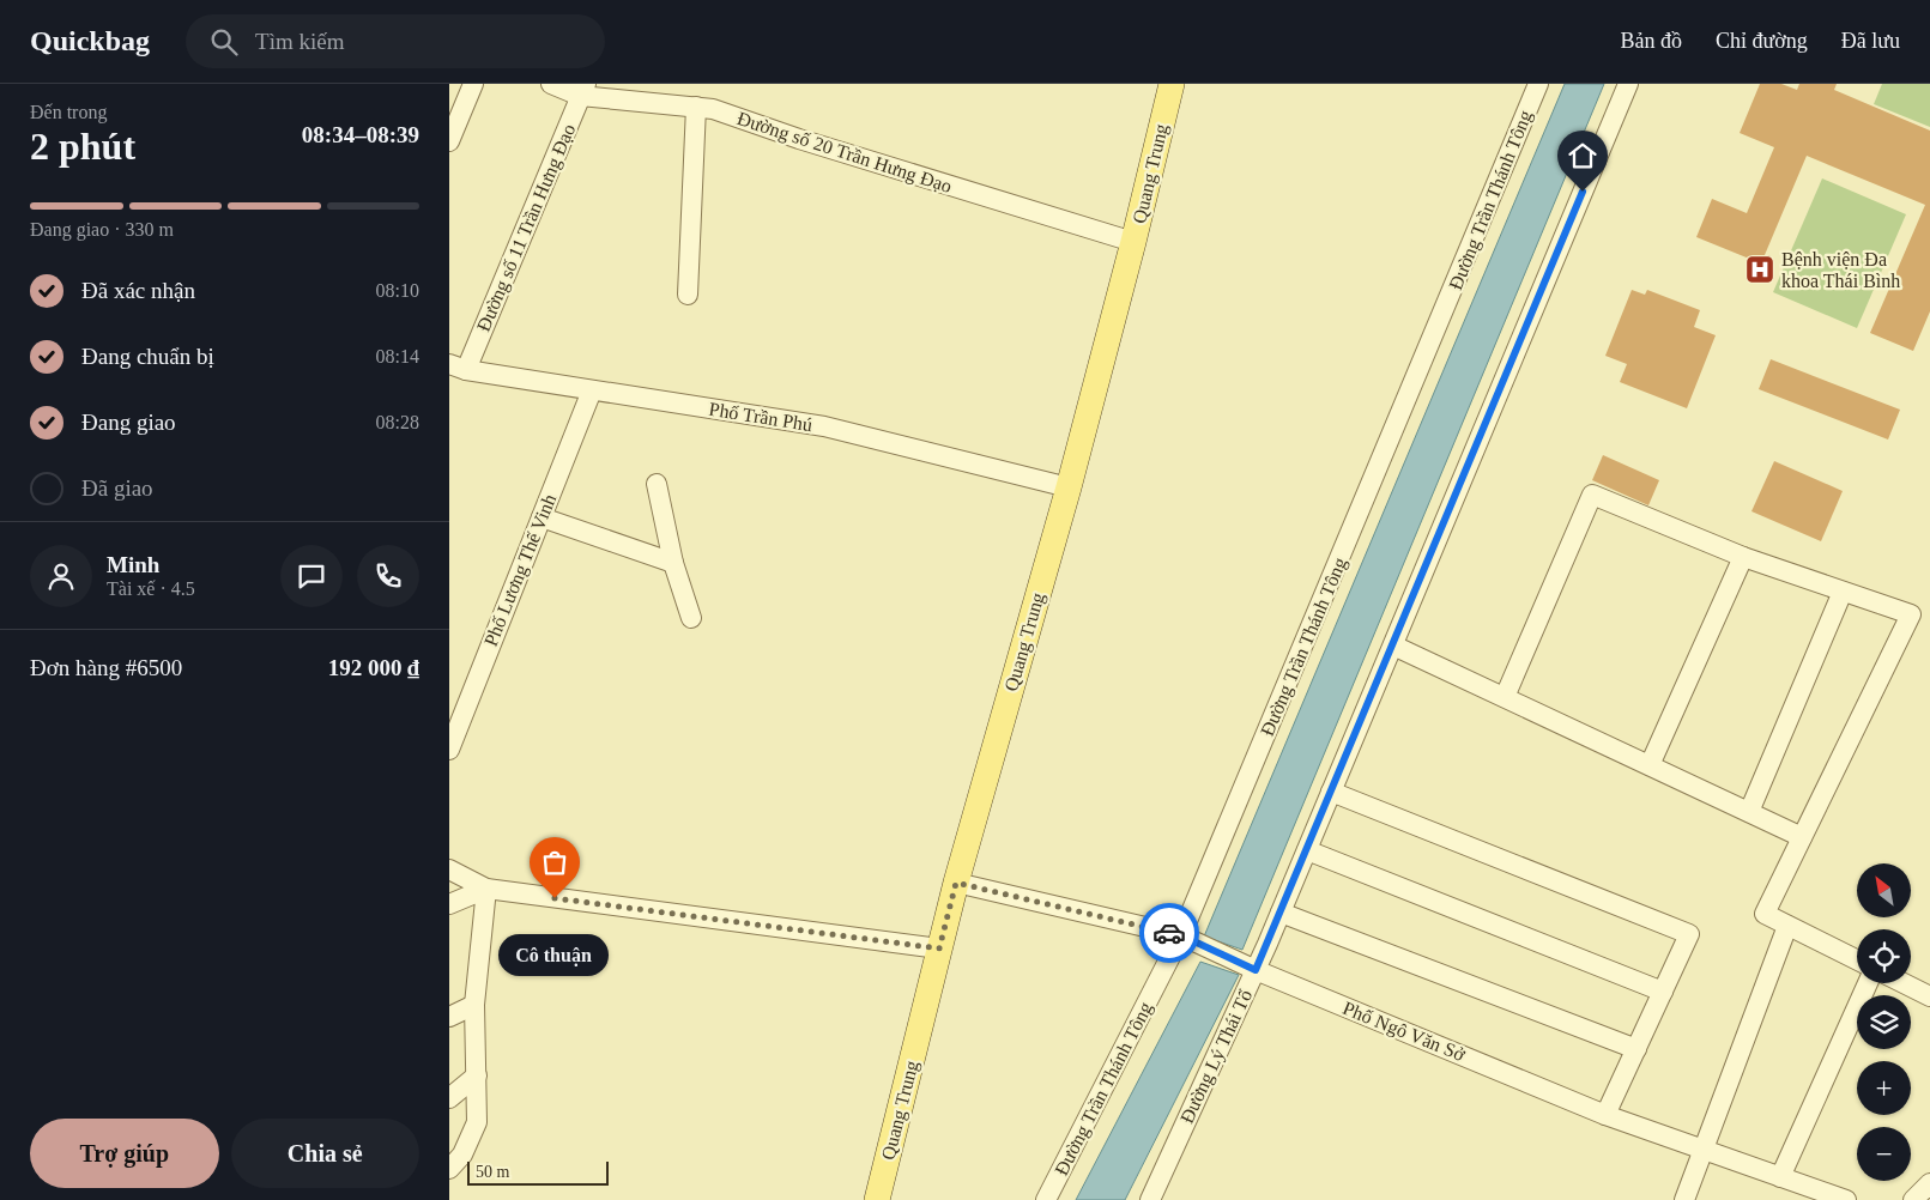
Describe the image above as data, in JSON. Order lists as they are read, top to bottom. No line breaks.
{"streets":{"main road":["Quang Trung"],"street":["Đường số 20 Trần Hưng Đạo","Đường Trần Thánh Tông","Đường số 11 Trần Hưng Đạo","Phố Trần Phú","Phố Lương Thế Vinh","Phố Ngô Văn Sở","Đường Lý Thái Tổ"]},"crossings":[["Đường số 20 Trần Hưng Đạo","Quang Trung"],["Đường số 20 Trần Hưng Đạo","Đường số 11 Trần Hưng Đạo"],["Quang Trung","Phố Trần Phú"],["Quang Trung","Phố Ngô Văn Sở"],["Đường Trần Thánh Tông","Phố Ngô Văn Sở"],["Đường số 11 Trần Hưng Đạo","Phố Trần Phú"],["Phố Trần Phú","Phố Lương Thế Vinh"],["Phố Ngô Văn Sở","Đường Lý Thái Tổ"]],"places":{"hospital":["Bệnh viện Đa khoa Thái Bình"],"other":["Cô thuận"]},"scale_bar":"50 m","north":"top left","page":{"header":"Quickbag","search":"Tìm kiếm","nav":["Bản đồ","Chỉ đường","Đã lưu"],"heading":["2 phút","Đến trong","08:34–08:39"],"panel":["Minh","Tài xế · 4.5","Đơn hàng #6500","192 000 ₫"],"bar":"Đang giao · 330 m","list":[["Đã xác nhận","08:10"],["Đang chuẩn bị","08:14"],["Đang giao","08:28"],"Đã giao"],"map_buttons":["+","−"],"bubble":"Cô thuận","buttons":["Trợ giúp","Chia sẻ"],"scale":"50 m"}}
